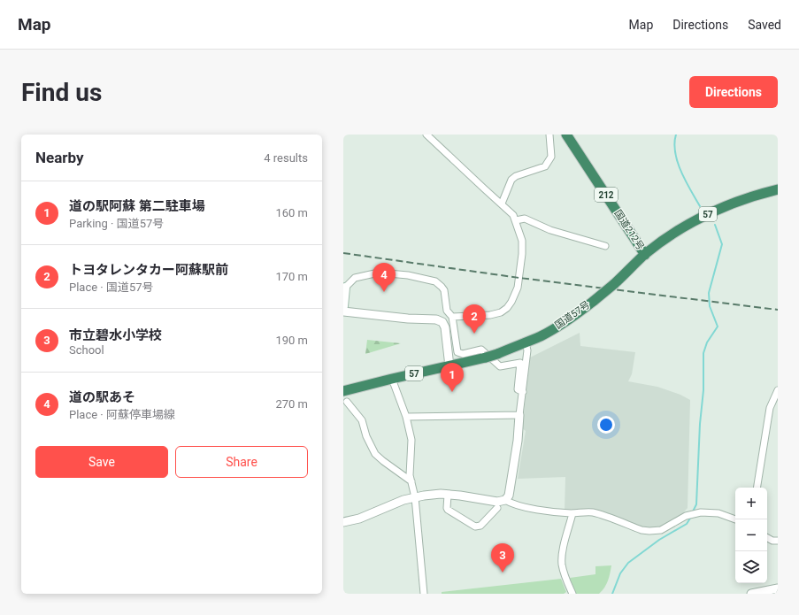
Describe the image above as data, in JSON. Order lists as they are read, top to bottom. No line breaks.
{"streets":{"highway":["212","57","国道212号","国道57号"]},"crossings":[["国道212号","国道57号"]],"page":{"header":"Map","nav":["Map","Directions","Saved"],"buttons":["Directions",["Save","Share"]],"title":"Find us","heading":["Nearby","4 results"],"list":[{"mark":"1","name":"道の駅阿蘇 第二駐車場","note":"Parking · 国道57号","value":"160 m"},{"mark":"2","name":"トヨタレンタカー阿蘇駅前","note":"Place · 国道57号","value":"170 m"},{"mark":"3","name":"市立碧水小学校","note":"School","value":"190 m"},{"mark":"4","name":"道の駅あそ","note":"Place · 阿蘇停車場線","value":"270 m"}],"pins":["4","2","1","3"],"map_buttons":["+","−"]}}
